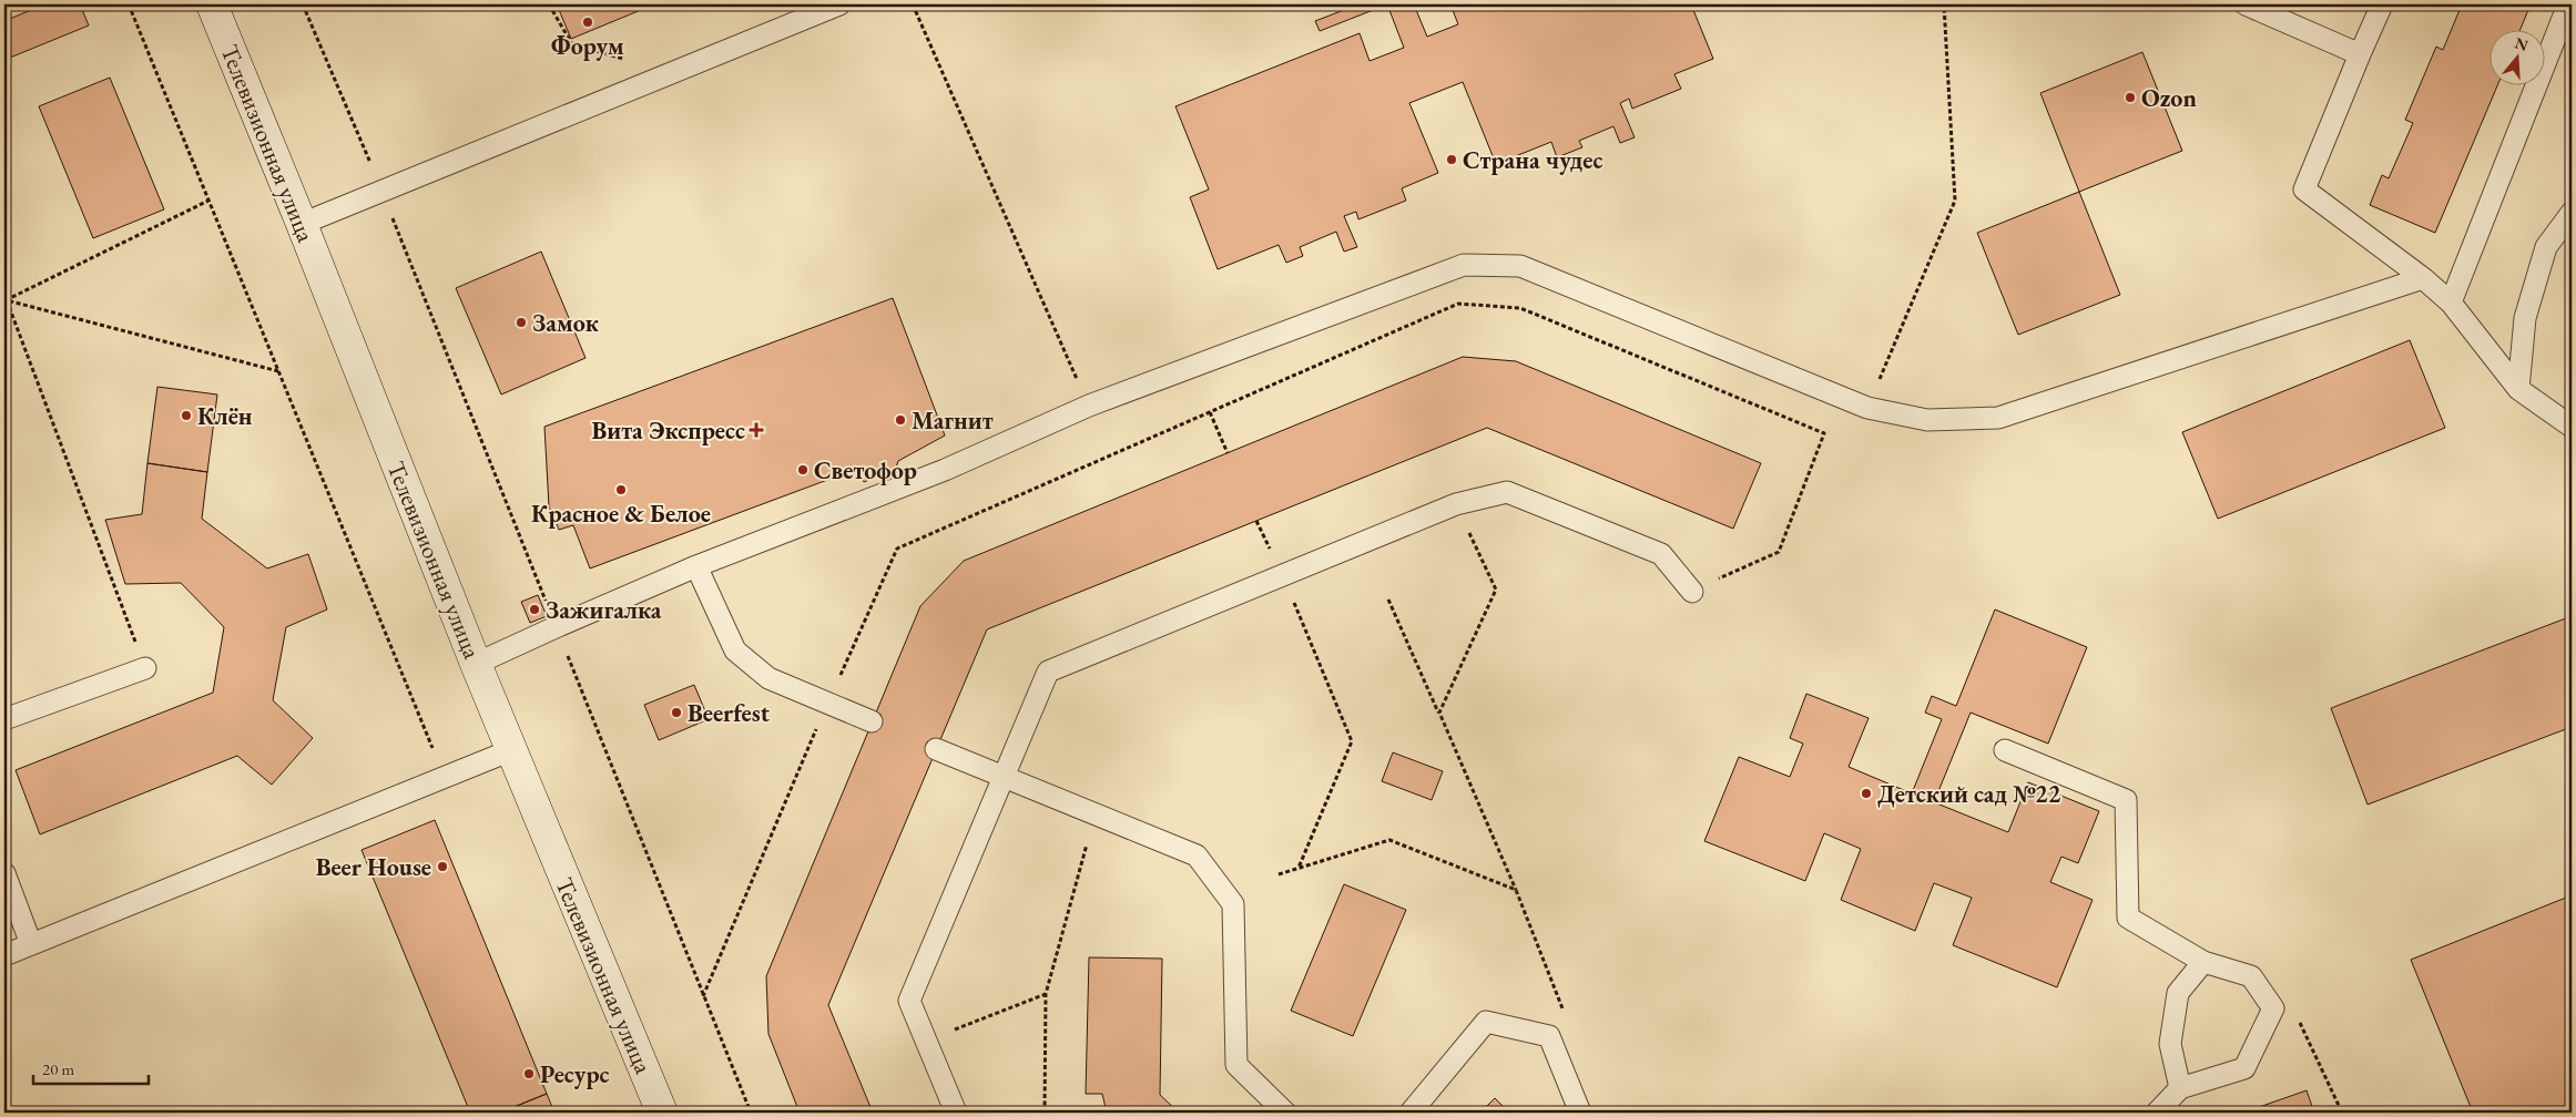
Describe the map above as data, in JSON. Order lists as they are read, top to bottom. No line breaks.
{"streets":{"street":["Телевизионная улица"]},"places":{"other":["Форум","Ozon","Страна чудес","Замок","Клён","Магнит","Светофор","Красное & Белое","Зажигалка","Beerfest","Детский сад №22","Beer House","Ресурс"],"health":["Вита Экспресс"]},"scale_bar":"20 m","north":"top"}
